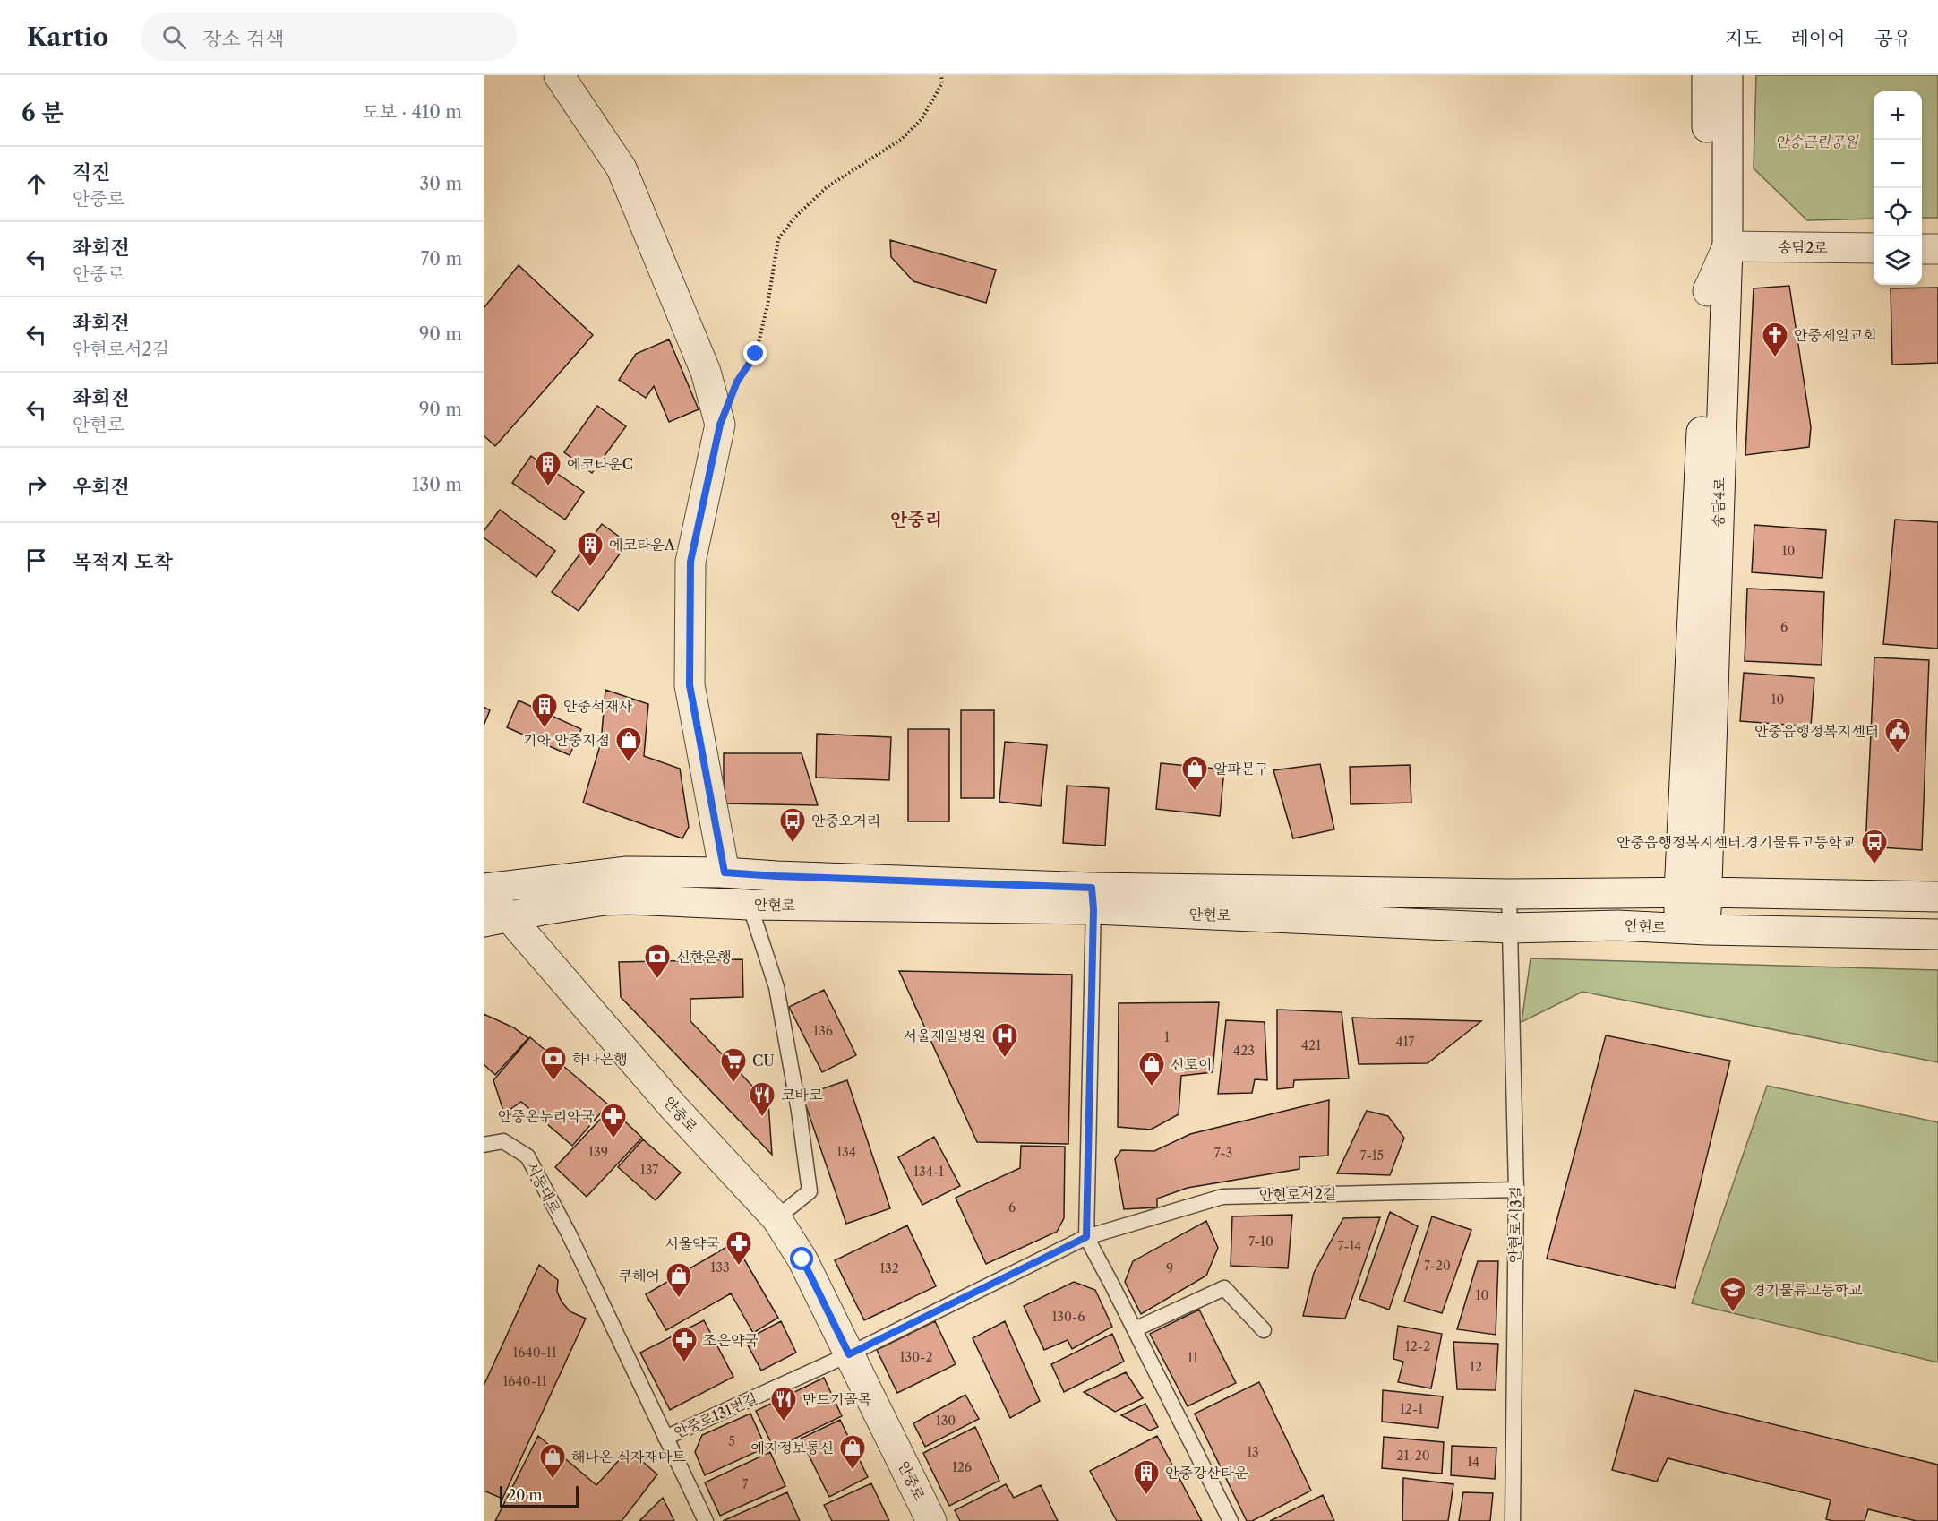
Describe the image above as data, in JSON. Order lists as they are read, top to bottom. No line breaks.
{"streets":{"main road":["송담2로","송담4로","안현로","안중로"],"lane":["서동대로","안현로서2길","안현로서3길","안중로131번길"]},"crossings":[["송담2로","송담4로"],["송담4로","안현로"],["안현로","안중로"],["안현로","안현로서3길"],["안중로","안중로131번길"],["서동대로","안중로131번길"],["안현로서2길","안현로서3길"]],"districts":["안중리"],"parks":["안송근린공원"],"places":{"church":["안중제일교회"],"building":["에코타운C","에코타운A","안중석재사","안중강산타운"],"public building":["안중읍행정복지센터"],"shop":["기아 안중지점","알파문구","신토이","쿠헤어","예지정보통신","해나온 식자재마트"],"bus stop":["안중오거리","안중읍행정복지센터.경기물류고등학교"],"bank":["신한은행","하나은행"],"hospital":["서울제일병원"],"supermarket":["CU"],"restaurant":["코바코","만드기골목"],"pharmacy":["안중온누리약국","서울약국","조은약국"],"school or university":["경기물류고등학교"]},"house_numbers":["10","6","10","136","1","417","421","423","139","134","7-3","7-15","137","134-1","6","7-10","7-14","7-20","133","132","9","10","130-6","12-2","1640-11","130-2","11","12","1640-11","12-1","130","5","13","21-20","14","126","7"],"scale_bar":"20 m","page":{"header":"Kartio","search":"장소 검색","nav":["지도","레이어","공유"],"heading":["6 분","도보 · 410 m"],"map_buttons":["+","−"],"list":[["직진","안중로","30 m"],["좌회전","안중로","70 m"],["좌회전","안현로서2길","90 m"],["좌회전","안현로","90 m"],["우회전","130 m"],"목적지 도착"],"scale":"20 m"}}
